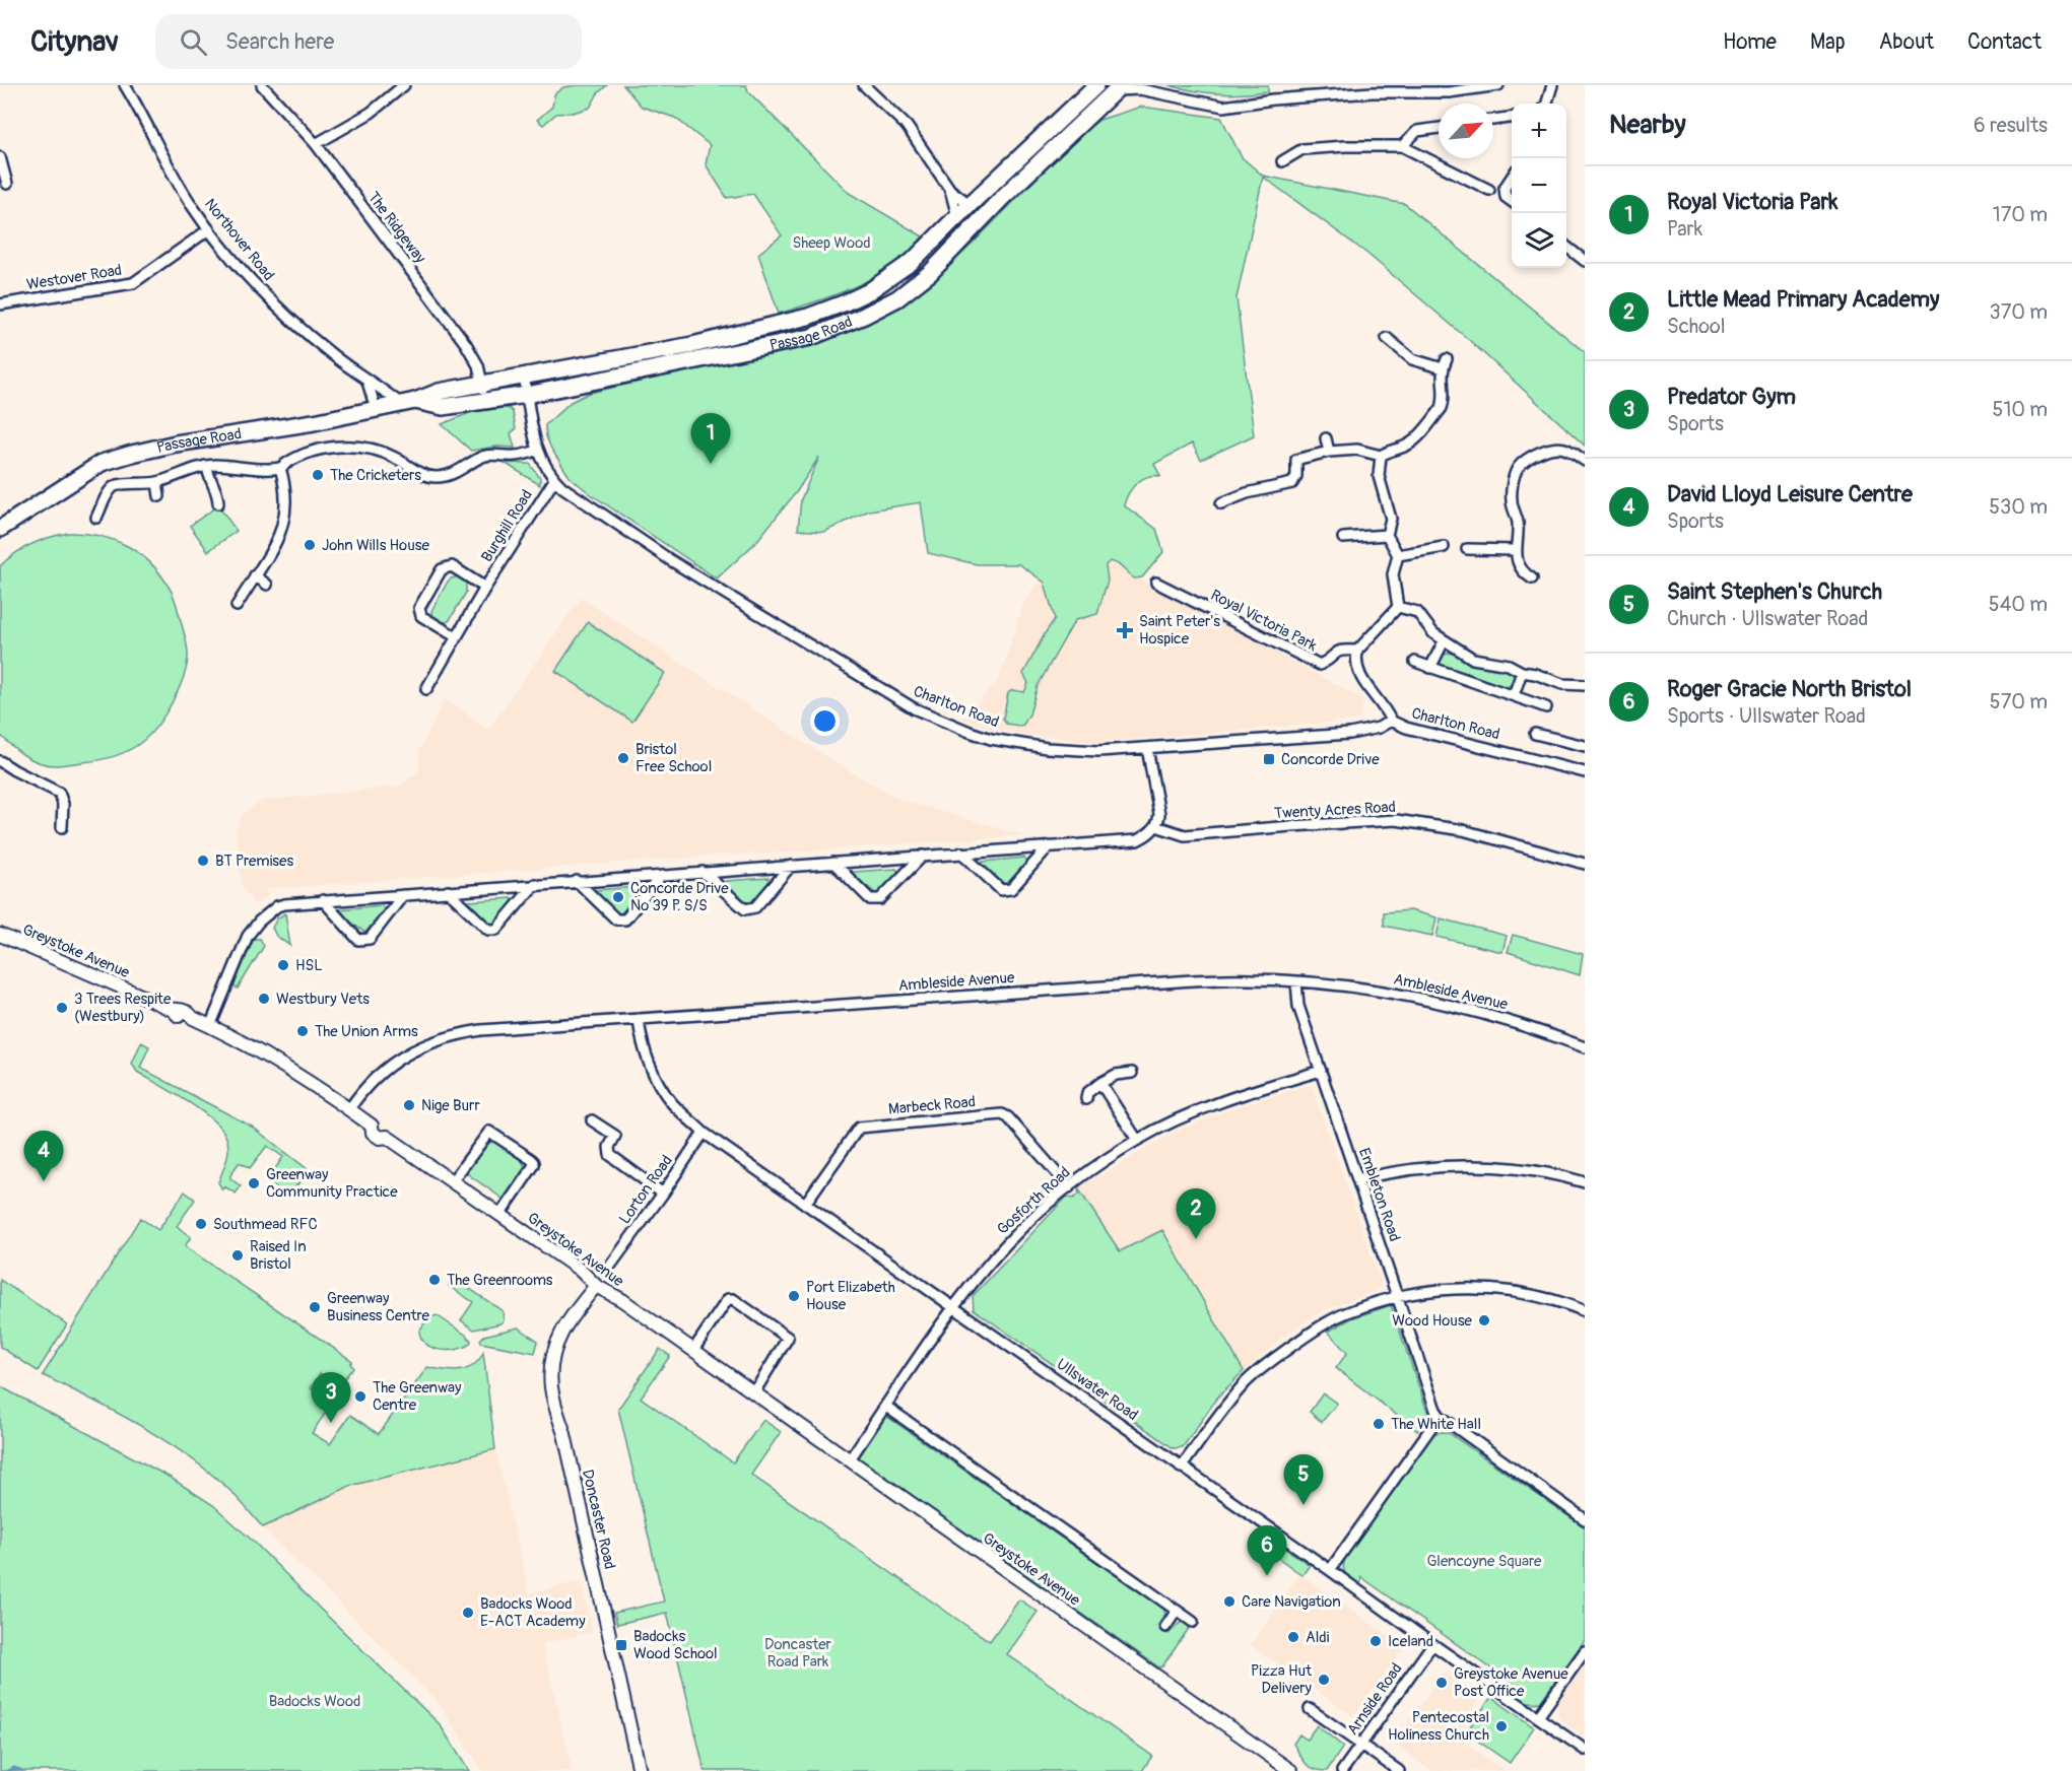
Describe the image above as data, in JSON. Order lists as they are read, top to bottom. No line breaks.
{"streets":{"main road":["Passage Road"],"street":["The Ridgeway","Northover Road","Westover Road","Burghill Road","Royal Victoria Park","Charlton Road","Twenty Acres Road","Greystoke Avenue","Ambleside Avenue","Marbeck Road","Lorton Road","Embleton Road","Gosforth Road","Ullswater Road","Doncaster Road","Arnside Road"]},"crossings":[["The Ridgeway","Passage Road"],["Northover Road","Westover Road"],["Northover Road","Passage Road"],["Passage Road","Charlton Road"],["Burghill Road","Charlton Road"],["Greystoke Avenue","Ambleside Avenue"],["Greystoke Avenue","Gosforth Road"],["Greystoke Avenue","Doncaster Road"],["Ambleside Avenue","Embleton Road"],["Ambleside Avenue","Ullswater Road"],["Marbeck Road","Gosforth Road"],["Marbeck Road","Ullswater Road"],["Lorton Road","Ullswater Road"],["Embleton Road","Gosforth Road"],["Gosforth Road","Ullswater Road"],["Ullswater Road","Arnside Road"]],"parks":["Sheep Wood","Glencoyne Square","Doncaster Road Park","Badocks Wood"],"places":{"other":["The Cricketers","John Wills House","Bristol Free School","BT Premises","Concorde Drive No 39 P. S/S","HSL","Westbury Vets","3 Trees Respite (Westbury)","The Union Arms","Nige Burr","Greenway Community Practice","Southmead RFC","Raised In Bristol","The Greenrooms","Port Elizabeth House","Greenway Business Centre","Wood House","The Greenway Centre","The White Hall","Care Navigation","Badocks Wood E-ACT Academy","Aldi","Iceland","Pizza Hut Delivery","Greystoke Avenue Post Office","Pentecostal Holiness Church"],"health":["Saint Peter's Hospice"],"transit":["Concorde Drive","Badocks Wood School"]},"north":"top right","page":{"header":"Citynav","search":"Search here","nav":["Home","Map","About","Contact"],"heading":["Nearby","6 results"],"map_buttons":["+","−"],"list":[{"mark":"1","name":"Royal Victoria Park","note":"Park","value":"170 m"},{"mark":"2","name":"Little Mead Primary Academy","note":"School","value":"370 m"},{"mark":"3","name":"Predator Gym","note":"Sports","value":"510 m"},{"mark":"4","name":"David Lloyd Leisure Centre","note":"Sports","value":"530 m"},{"mark":"5","name":"Saint Stephen's Church","note":"Church · Ullswater Road","value":"540 m"},{"mark":"6","name":"Roger Gracie North Bristol","note":"Sports · Ullswater Road","value":"570 m"}],"pins":["1","4","2","3","5","6"]}}
